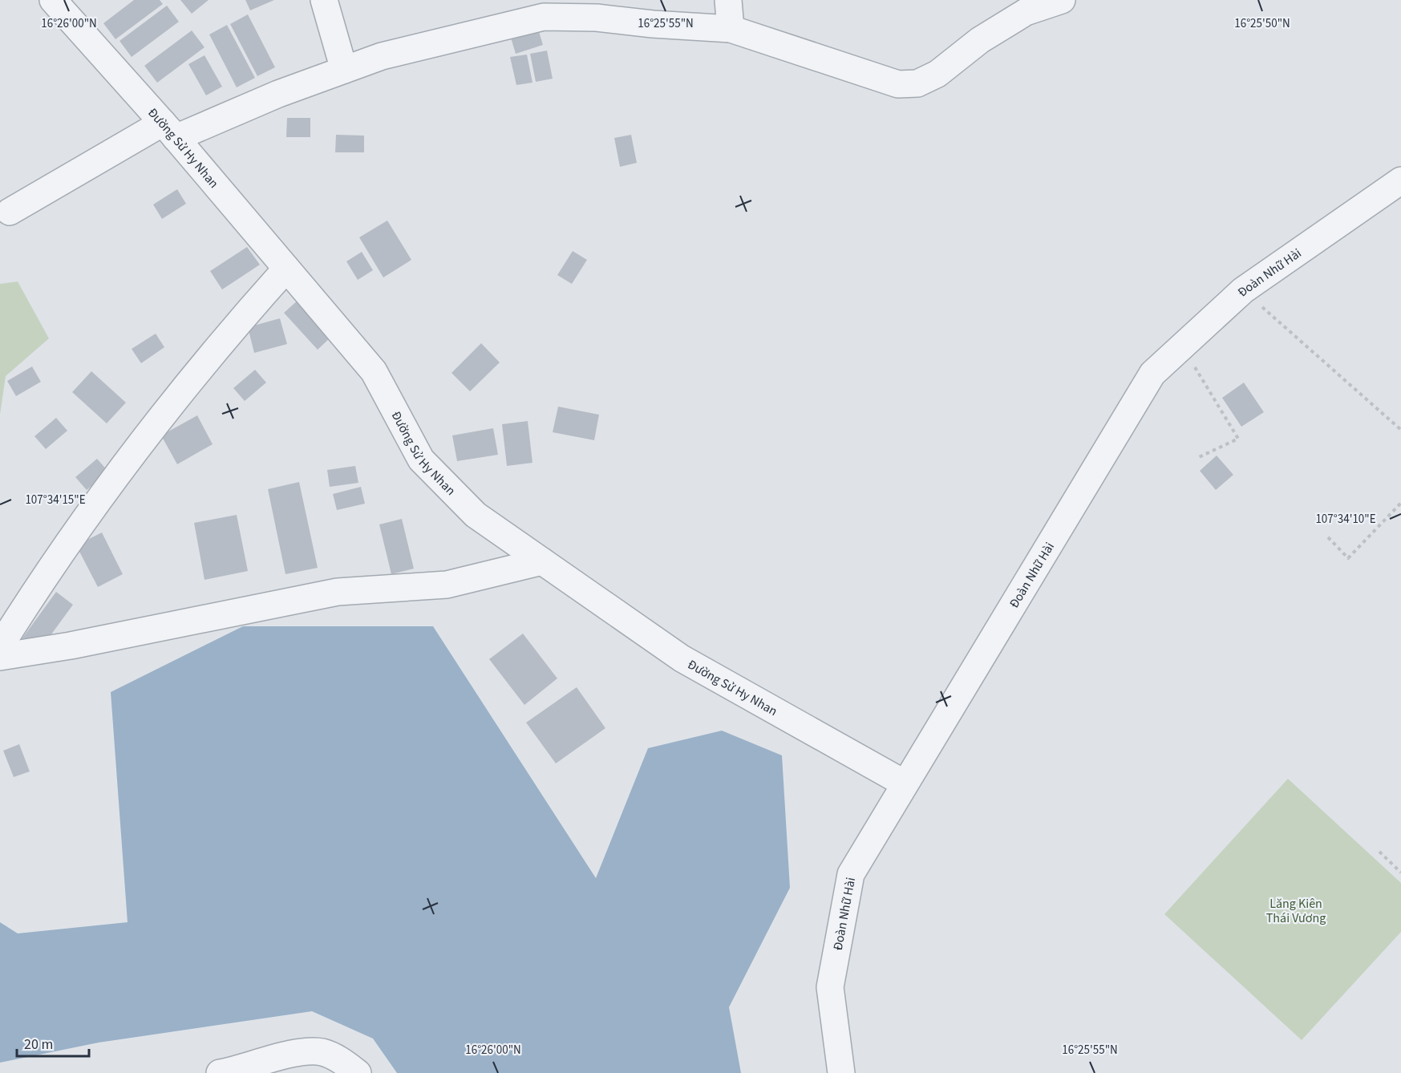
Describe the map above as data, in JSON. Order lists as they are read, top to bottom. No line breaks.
{"streets":{"street":["Đường Sử Hy Nhan","Đoàn Nhữ Hài"]},"crossings":[["Đường Sử Hy Nhan","Đoàn Nhữ Hài"]],"parks":["Lăng Kiên Thái Vương"],"scale_bar":"20 m","coordinates":["16°26'00\"N","16°25'55\"N","16°25'50\"N","107°34'15\"E","107°34'10\"E"]}
